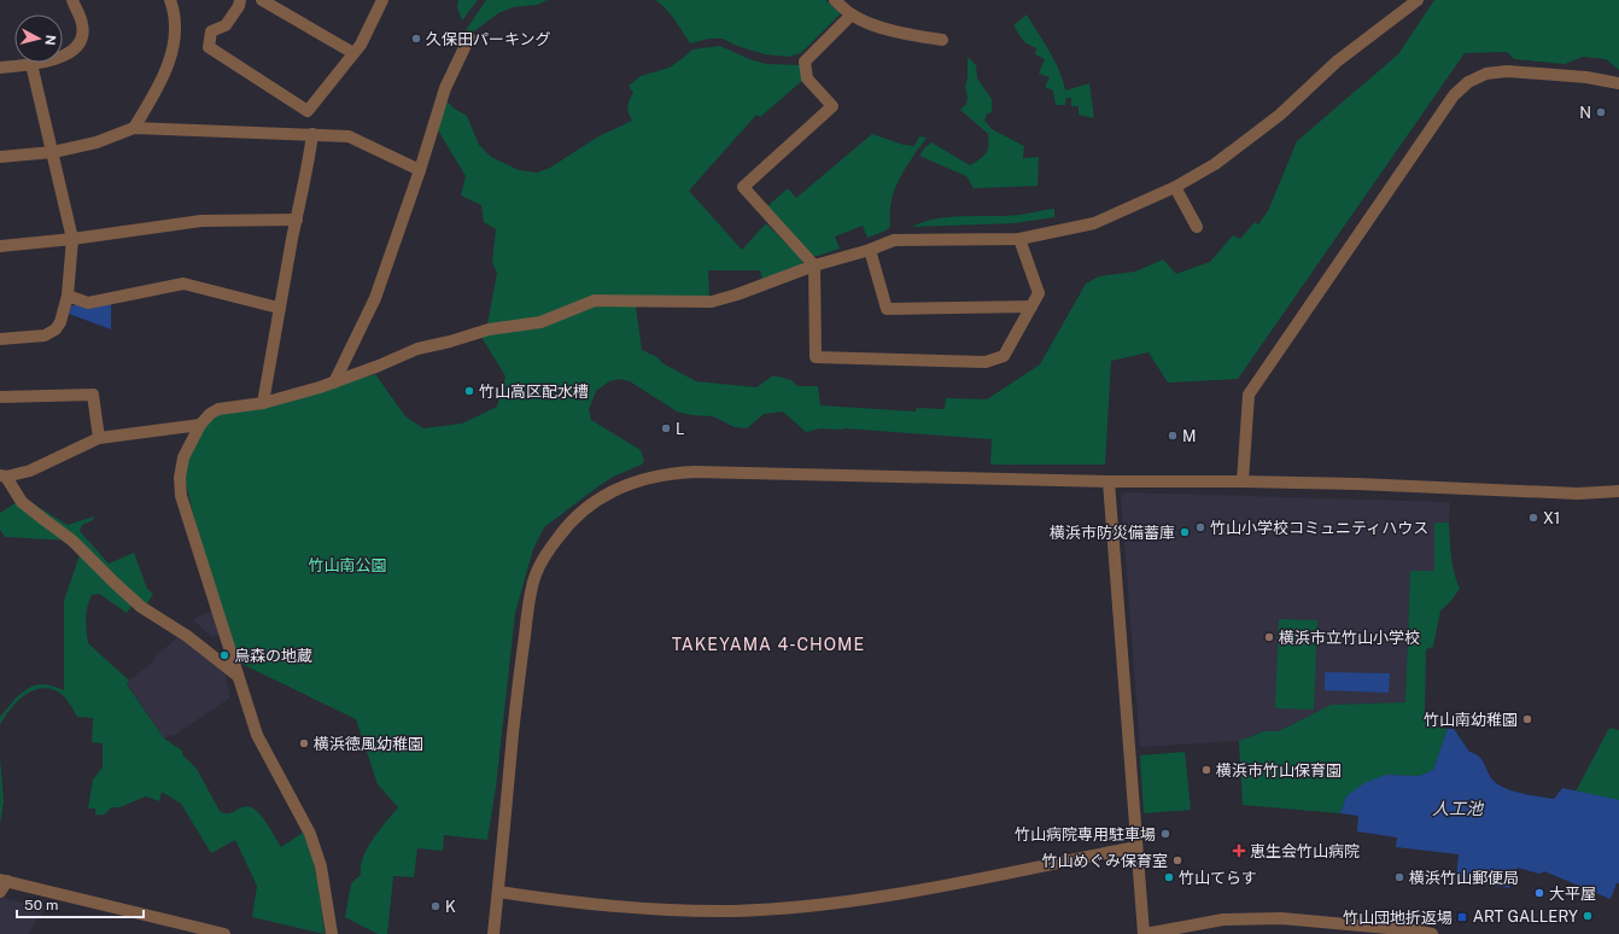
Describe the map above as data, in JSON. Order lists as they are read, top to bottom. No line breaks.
{"districts":["TAKEYAMA 4-CHOME"],"water":["人工池"],"parks":["竹山南公園"],"places":{"other":["久保田パーキング","N","竹山高区配水槽","L","M","X1","竹山小学校コミュニティハウス","横浜市防災備蓄庫","横浜市立竹山小学校","烏森の地蔵","竹山南幼稚園","横浜徳風幼稚園","横浜市竹山保育園","竹山病院専用駐車場","竹山めぐみ保育室","竹山てらす","横浜竹山郵便局","大平屋","K","ART GALLERY"],"health":["恵生会竹山病院"],"transit":["竹山団地折返場"]},"scale_bar":"50 m","north":"right"}
